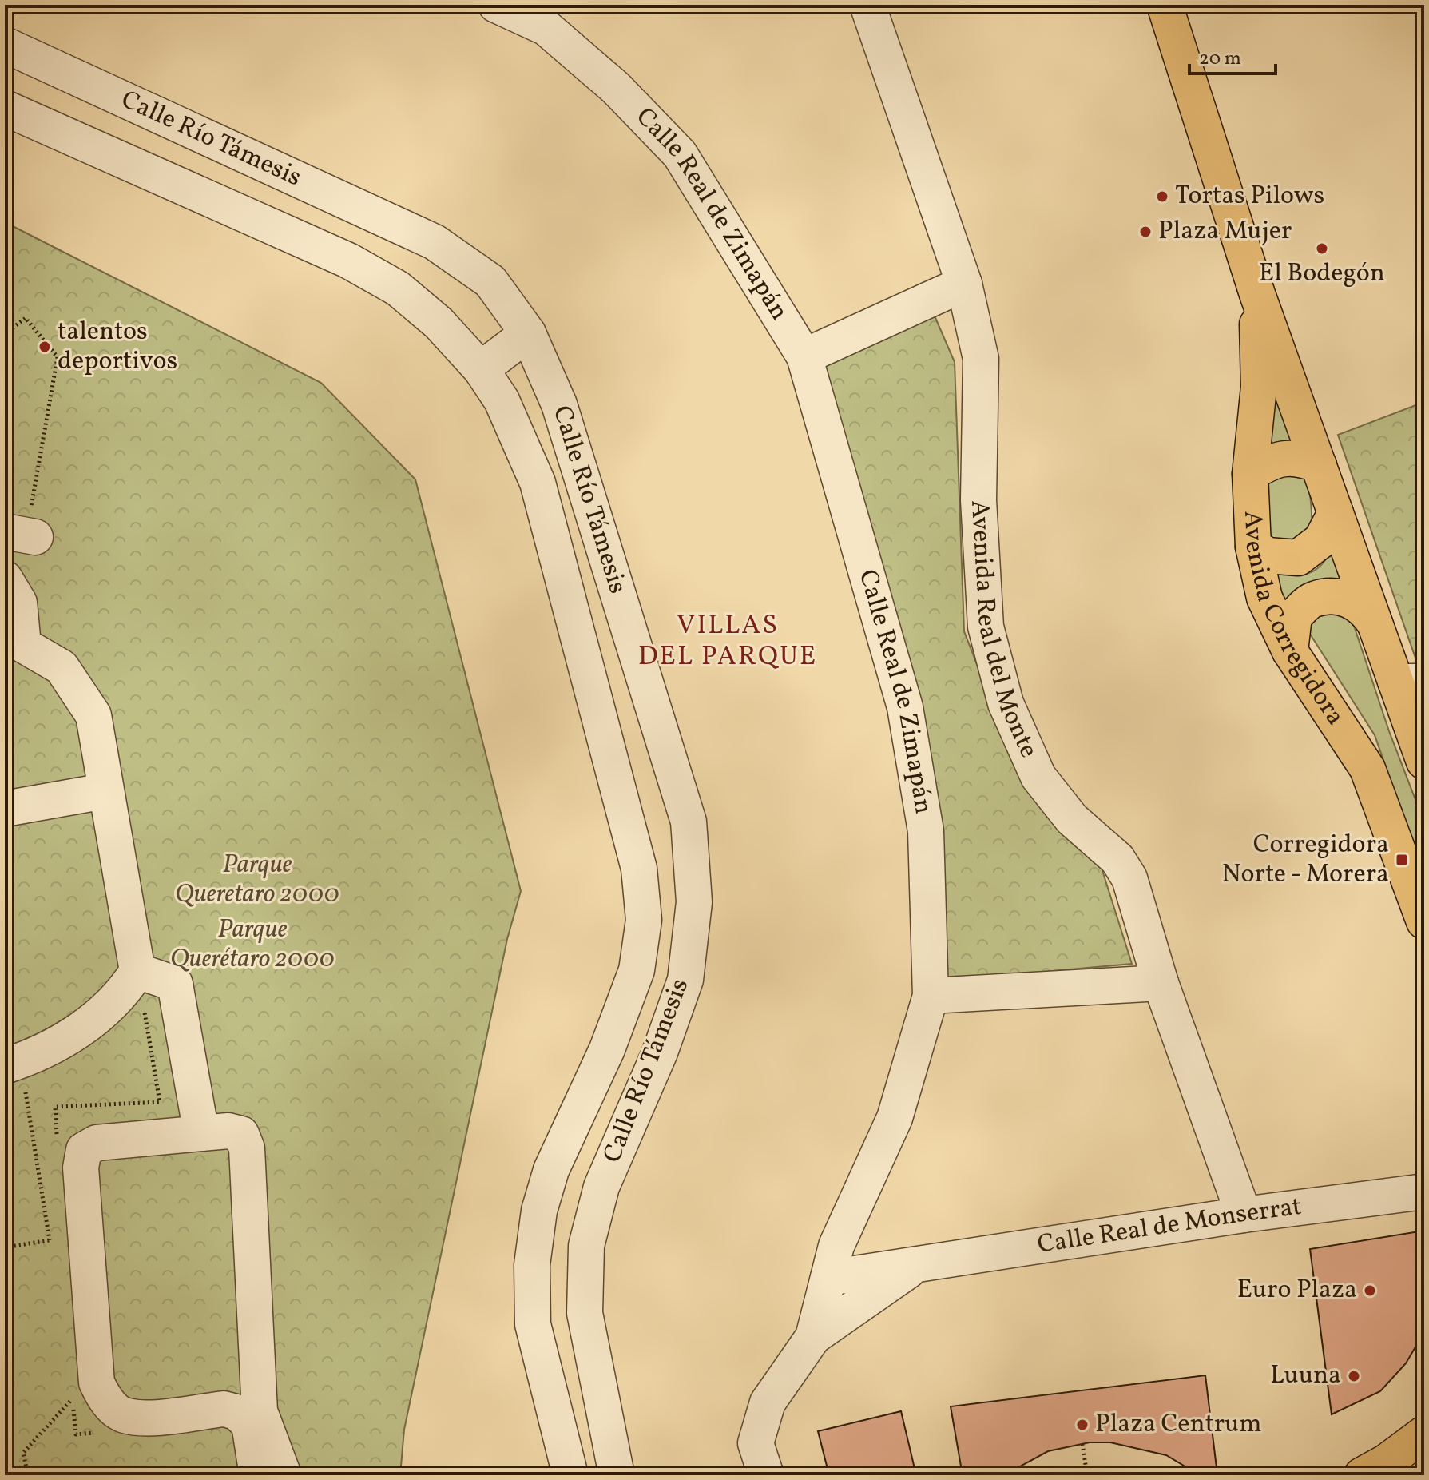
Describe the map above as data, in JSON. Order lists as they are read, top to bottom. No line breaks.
{"streets":{"main road":["Avenida Corregidora"],"street":["Calle Río Támesis","Calle Real de Zimapán","Avenida Real del Monte","Calle Real de Monserrat"]},"crossings":[["Calle Real de Zimapán","Calle Real de Monserrat"],["Avenida Real del Monte","Calle Real de Monserrat"]],"districts":["VILLAS DEL PARQUE"],"parks":["Parque Queretaro 2000","Parque Querétaro 2000"],"places":{"other":["Tortas Pilows","Plaza Mujer","El Bodegón","talentos deportivos","Euro Plaza","Luuna","Plaza Centrum"],"transit":["Corregidora Norte - Morera"]},"scale_bar":"20 m"}
